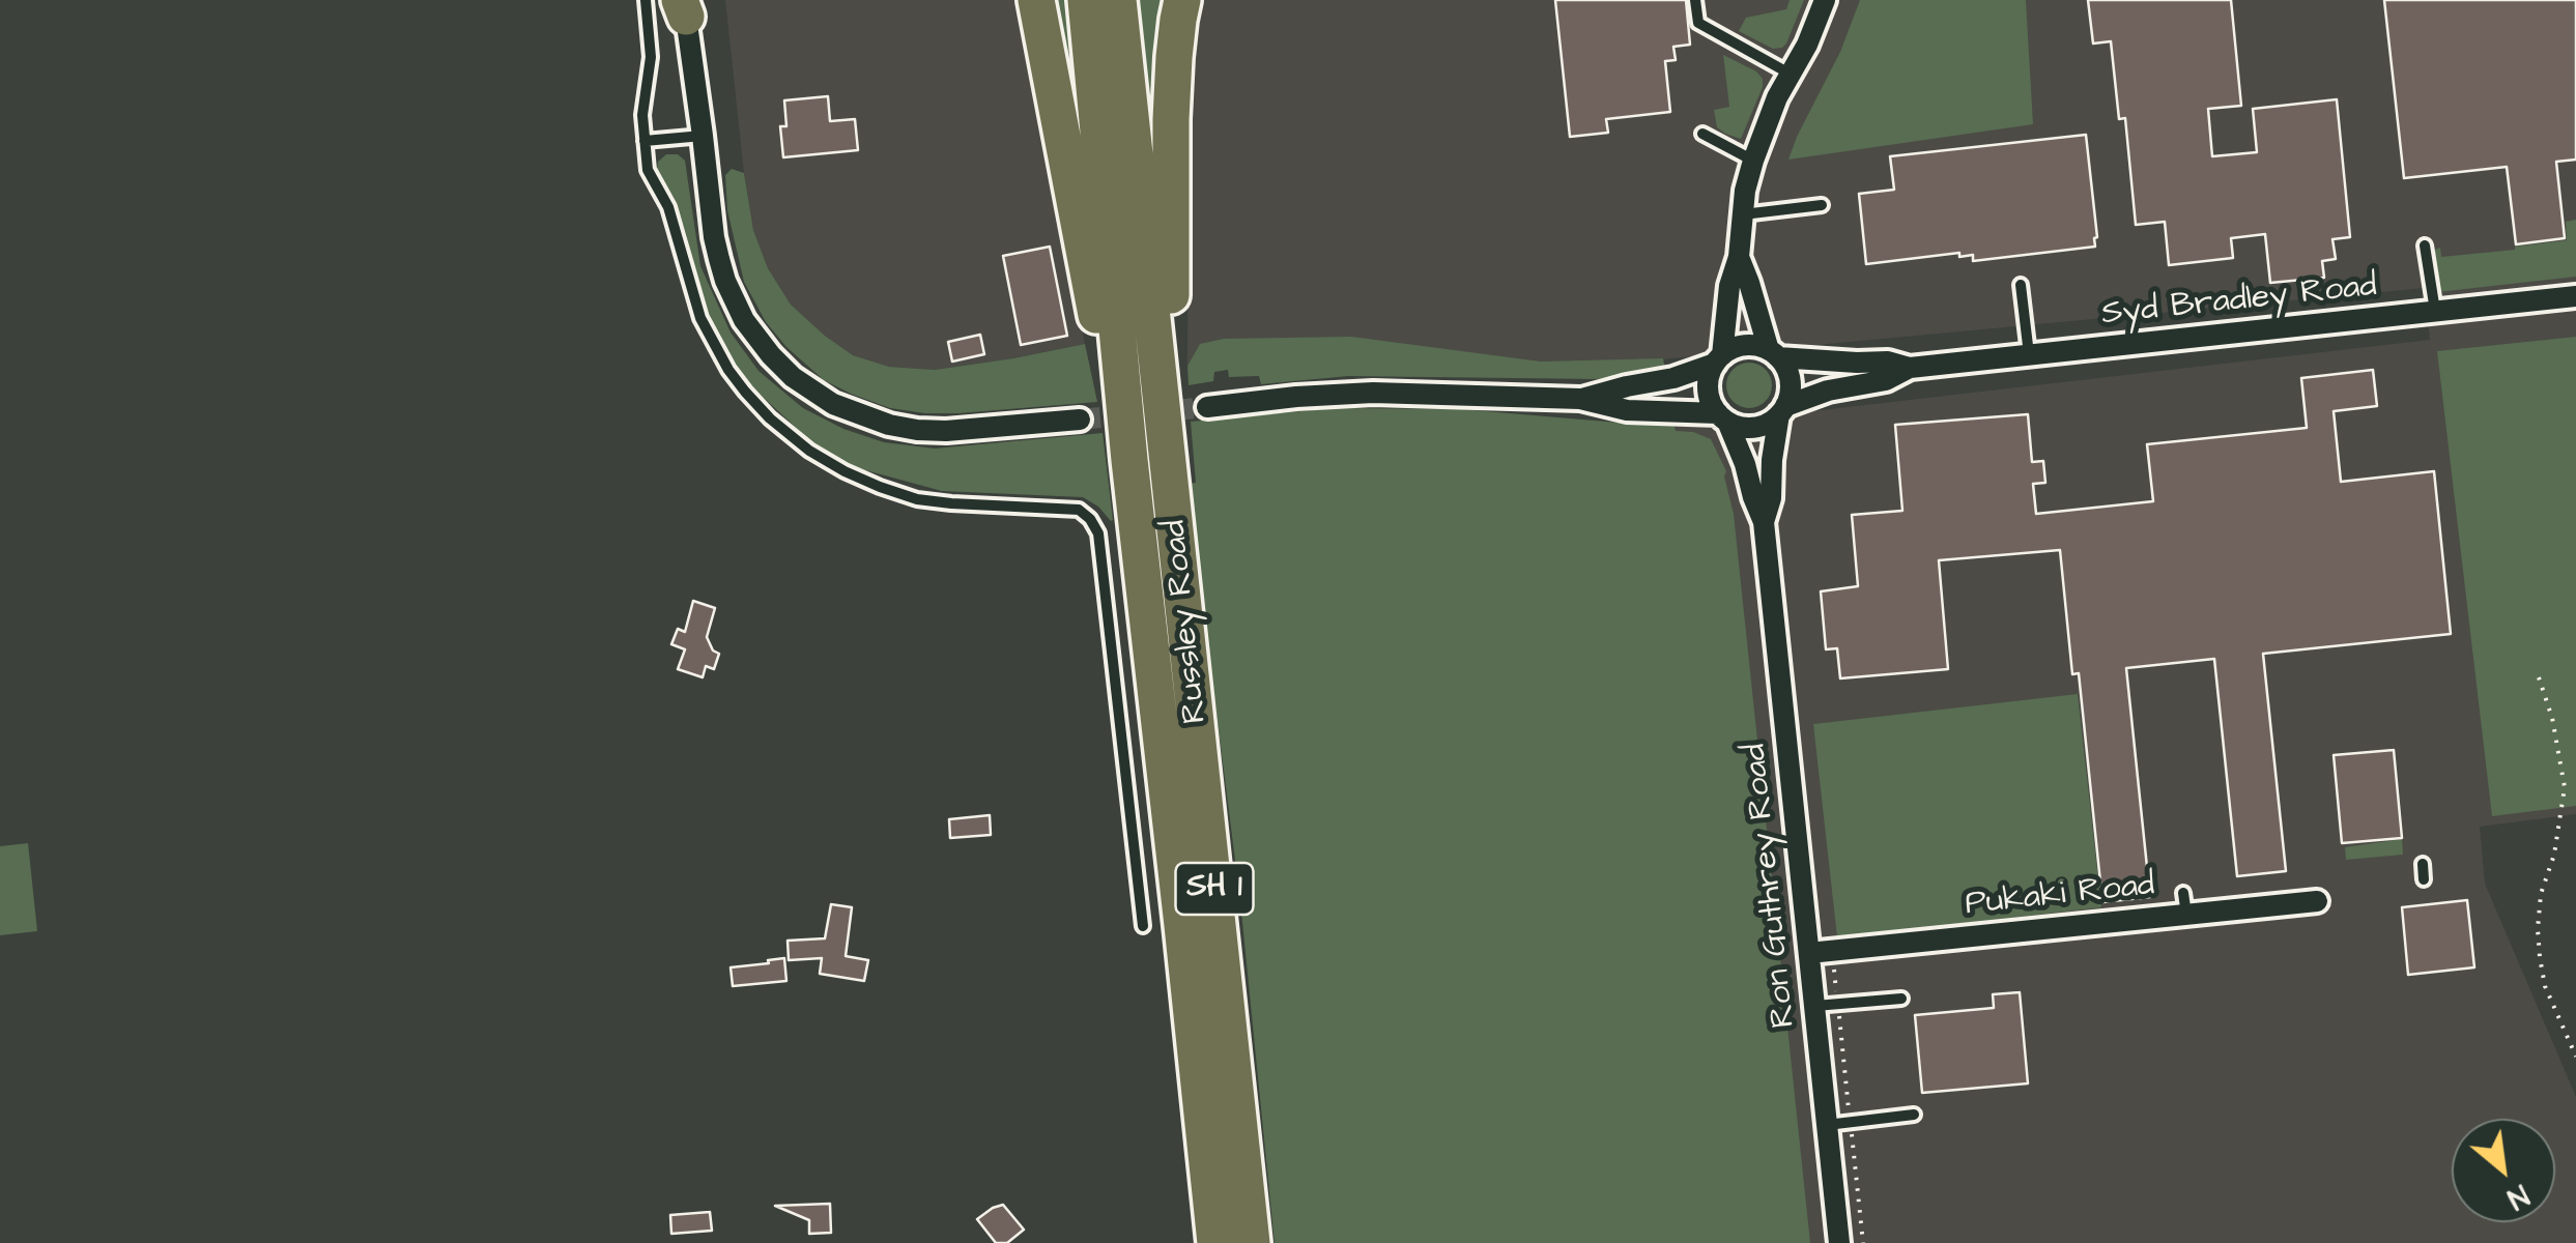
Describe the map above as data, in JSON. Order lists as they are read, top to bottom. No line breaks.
{"streets":{"highway":["Russley Road","SH 1"],"street":["Syd Bradley Road","Ron Guthrey Road","Pukaki Road"]},"crossings":[["Syd Bradley Road","Ron Guthrey Road"],["Ron Guthrey Road","Pukaki Road"]],"north":"bottom right"}
